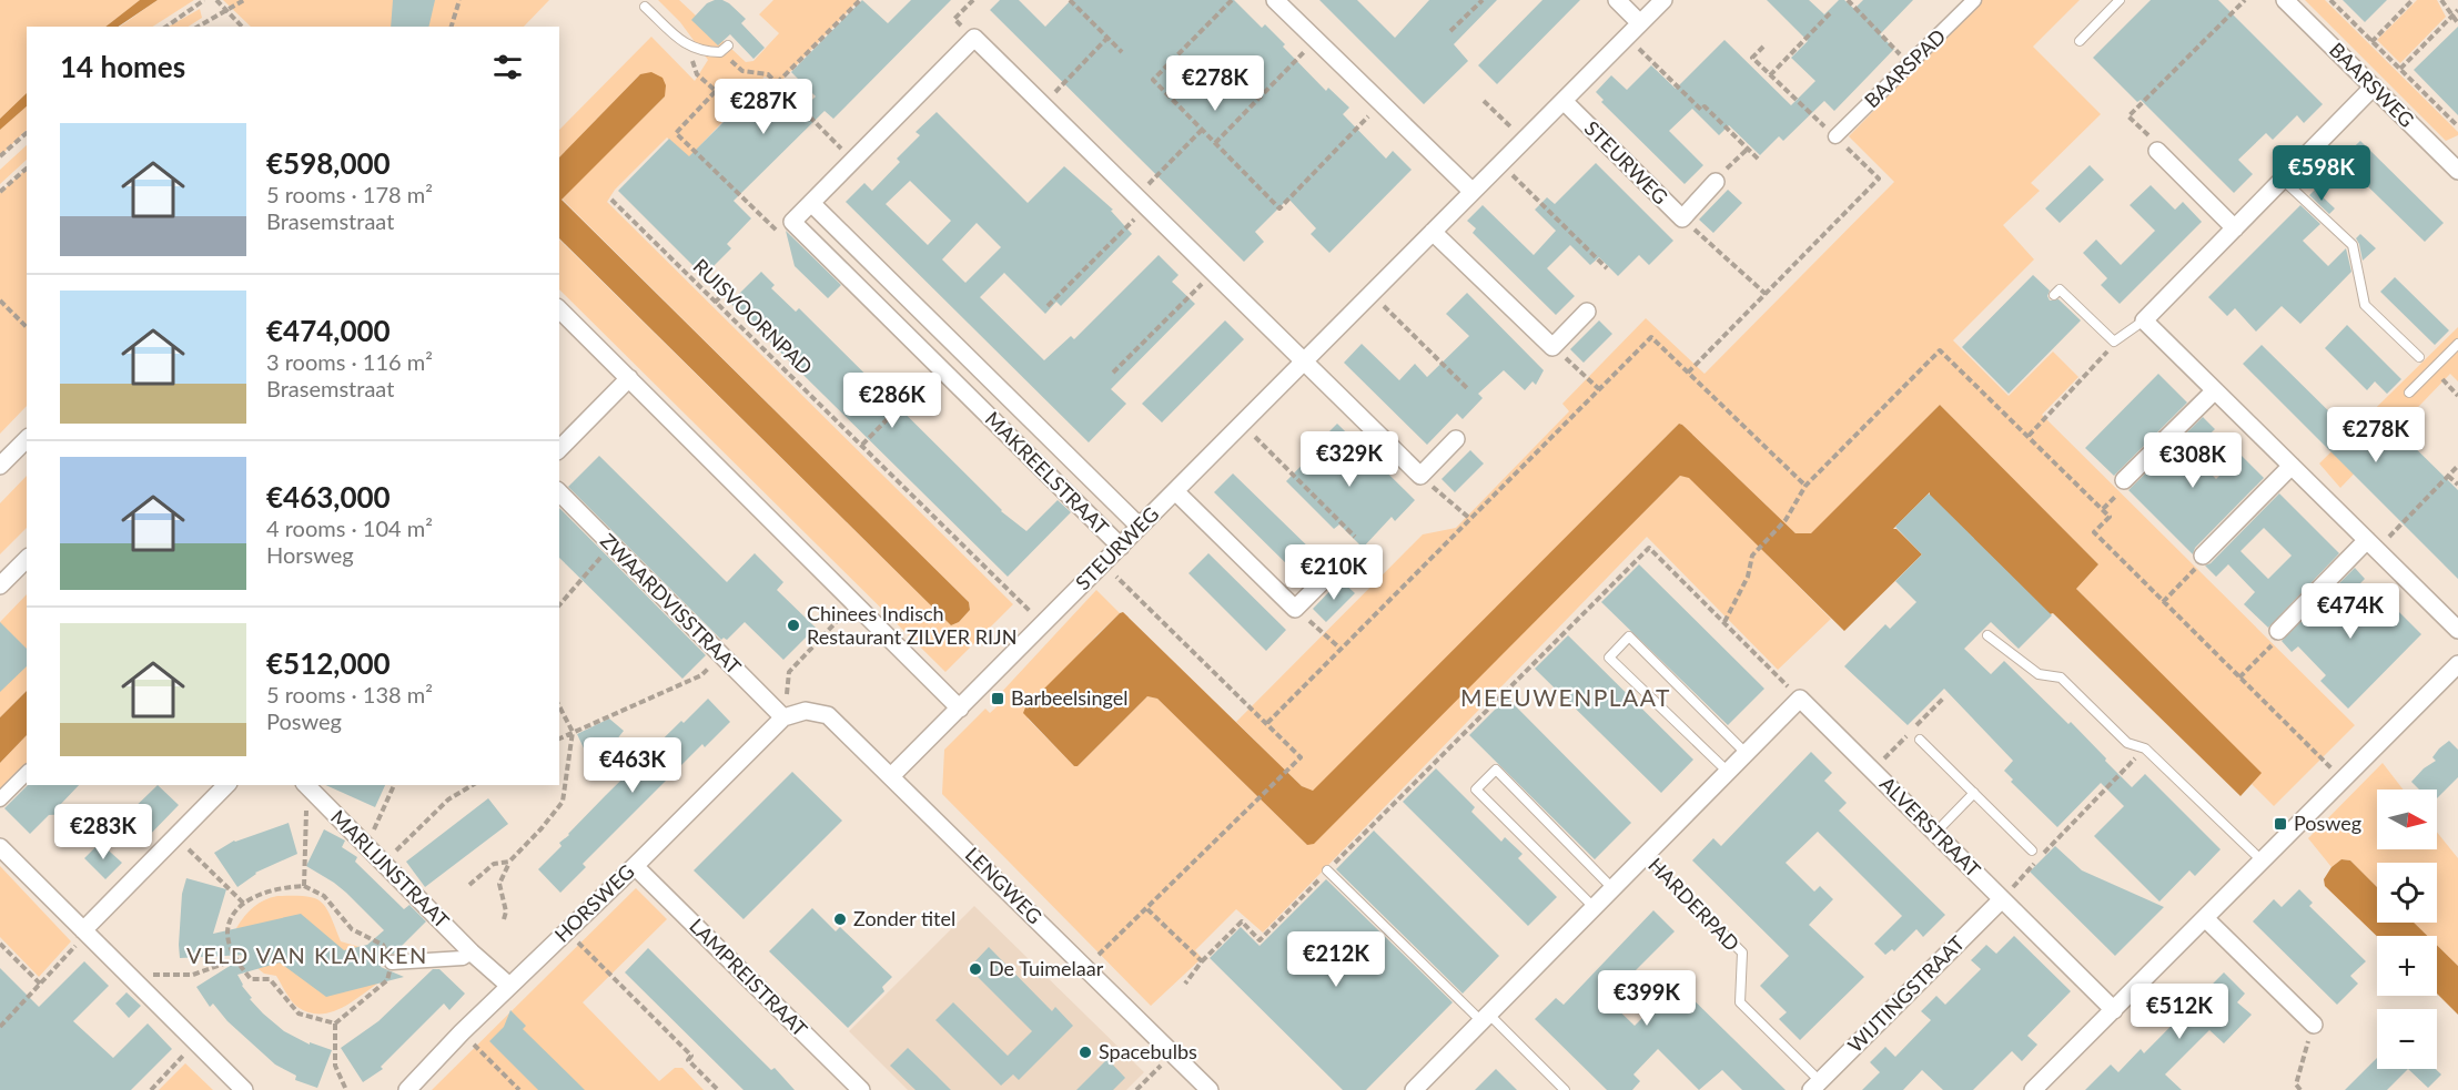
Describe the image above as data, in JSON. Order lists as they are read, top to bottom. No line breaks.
{"streets":{"street":["BAARSPAD","BAARSWEG","STEURWEG","MAKREELSTRAAT","ZWAARDVISSTRAAT","ALVERSTRAAT","MARLIJNSTRAAT","LENGWEG","HORSWEG","LAMPREISTRAAT","WIJTINGSTRAAT"],"lane":["HARDERPAD"],"path":["RUISVOORNPAD"]},"crossings":[["STEURWEG","RUISVOORNPAD"],["STEURWEG","MAKREELSTRAAT"],["STEURWEG","LENGWEG"],["ZWAARDVISSTRAAT","LENGWEG"],["ZWAARDVISSTRAAT","HORSWEG"],["ALVERSTRAAT","WIJTINGSTRAAT"],["MARLIJNSTRAAT","HORSWEG"],["LENGWEG","HORSWEG"],["HORSWEG","LAMPREISTRAAT"],["HARDERPAD","WIJTINGSTRAAT"]],"districts":["MEEUWENPLAAT","VELD VAN KLANKEN"],"places":{"other":["Chinees Indisch Restaurant ZILVER RIJN","Zonder titel","De Tuimelaar","Spacebulbs"],"transit":["Barbeelsingel","Posweg"]},"north":"right","page":{"heading":"14 homes","price":["€278K","€287K","€598K","€286K","€278K","€329K","€308K","€210K","€474K","€463K","€283K","€212K","€399K","€512K"],"list":[{"name":"€598,000","note":"5 rooms · 178 m² · Brasemstraat"},{"name":"€474,000","note":"3 rooms · 116 m² · Brasemstraat"},{"name":"€463,000","note":"4 rooms · 104 m² · Horsweg"},{"name":"€512,000","note":"5 rooms · 138 m² · Posweg"}],"map_buttons":["+","−"]}}
